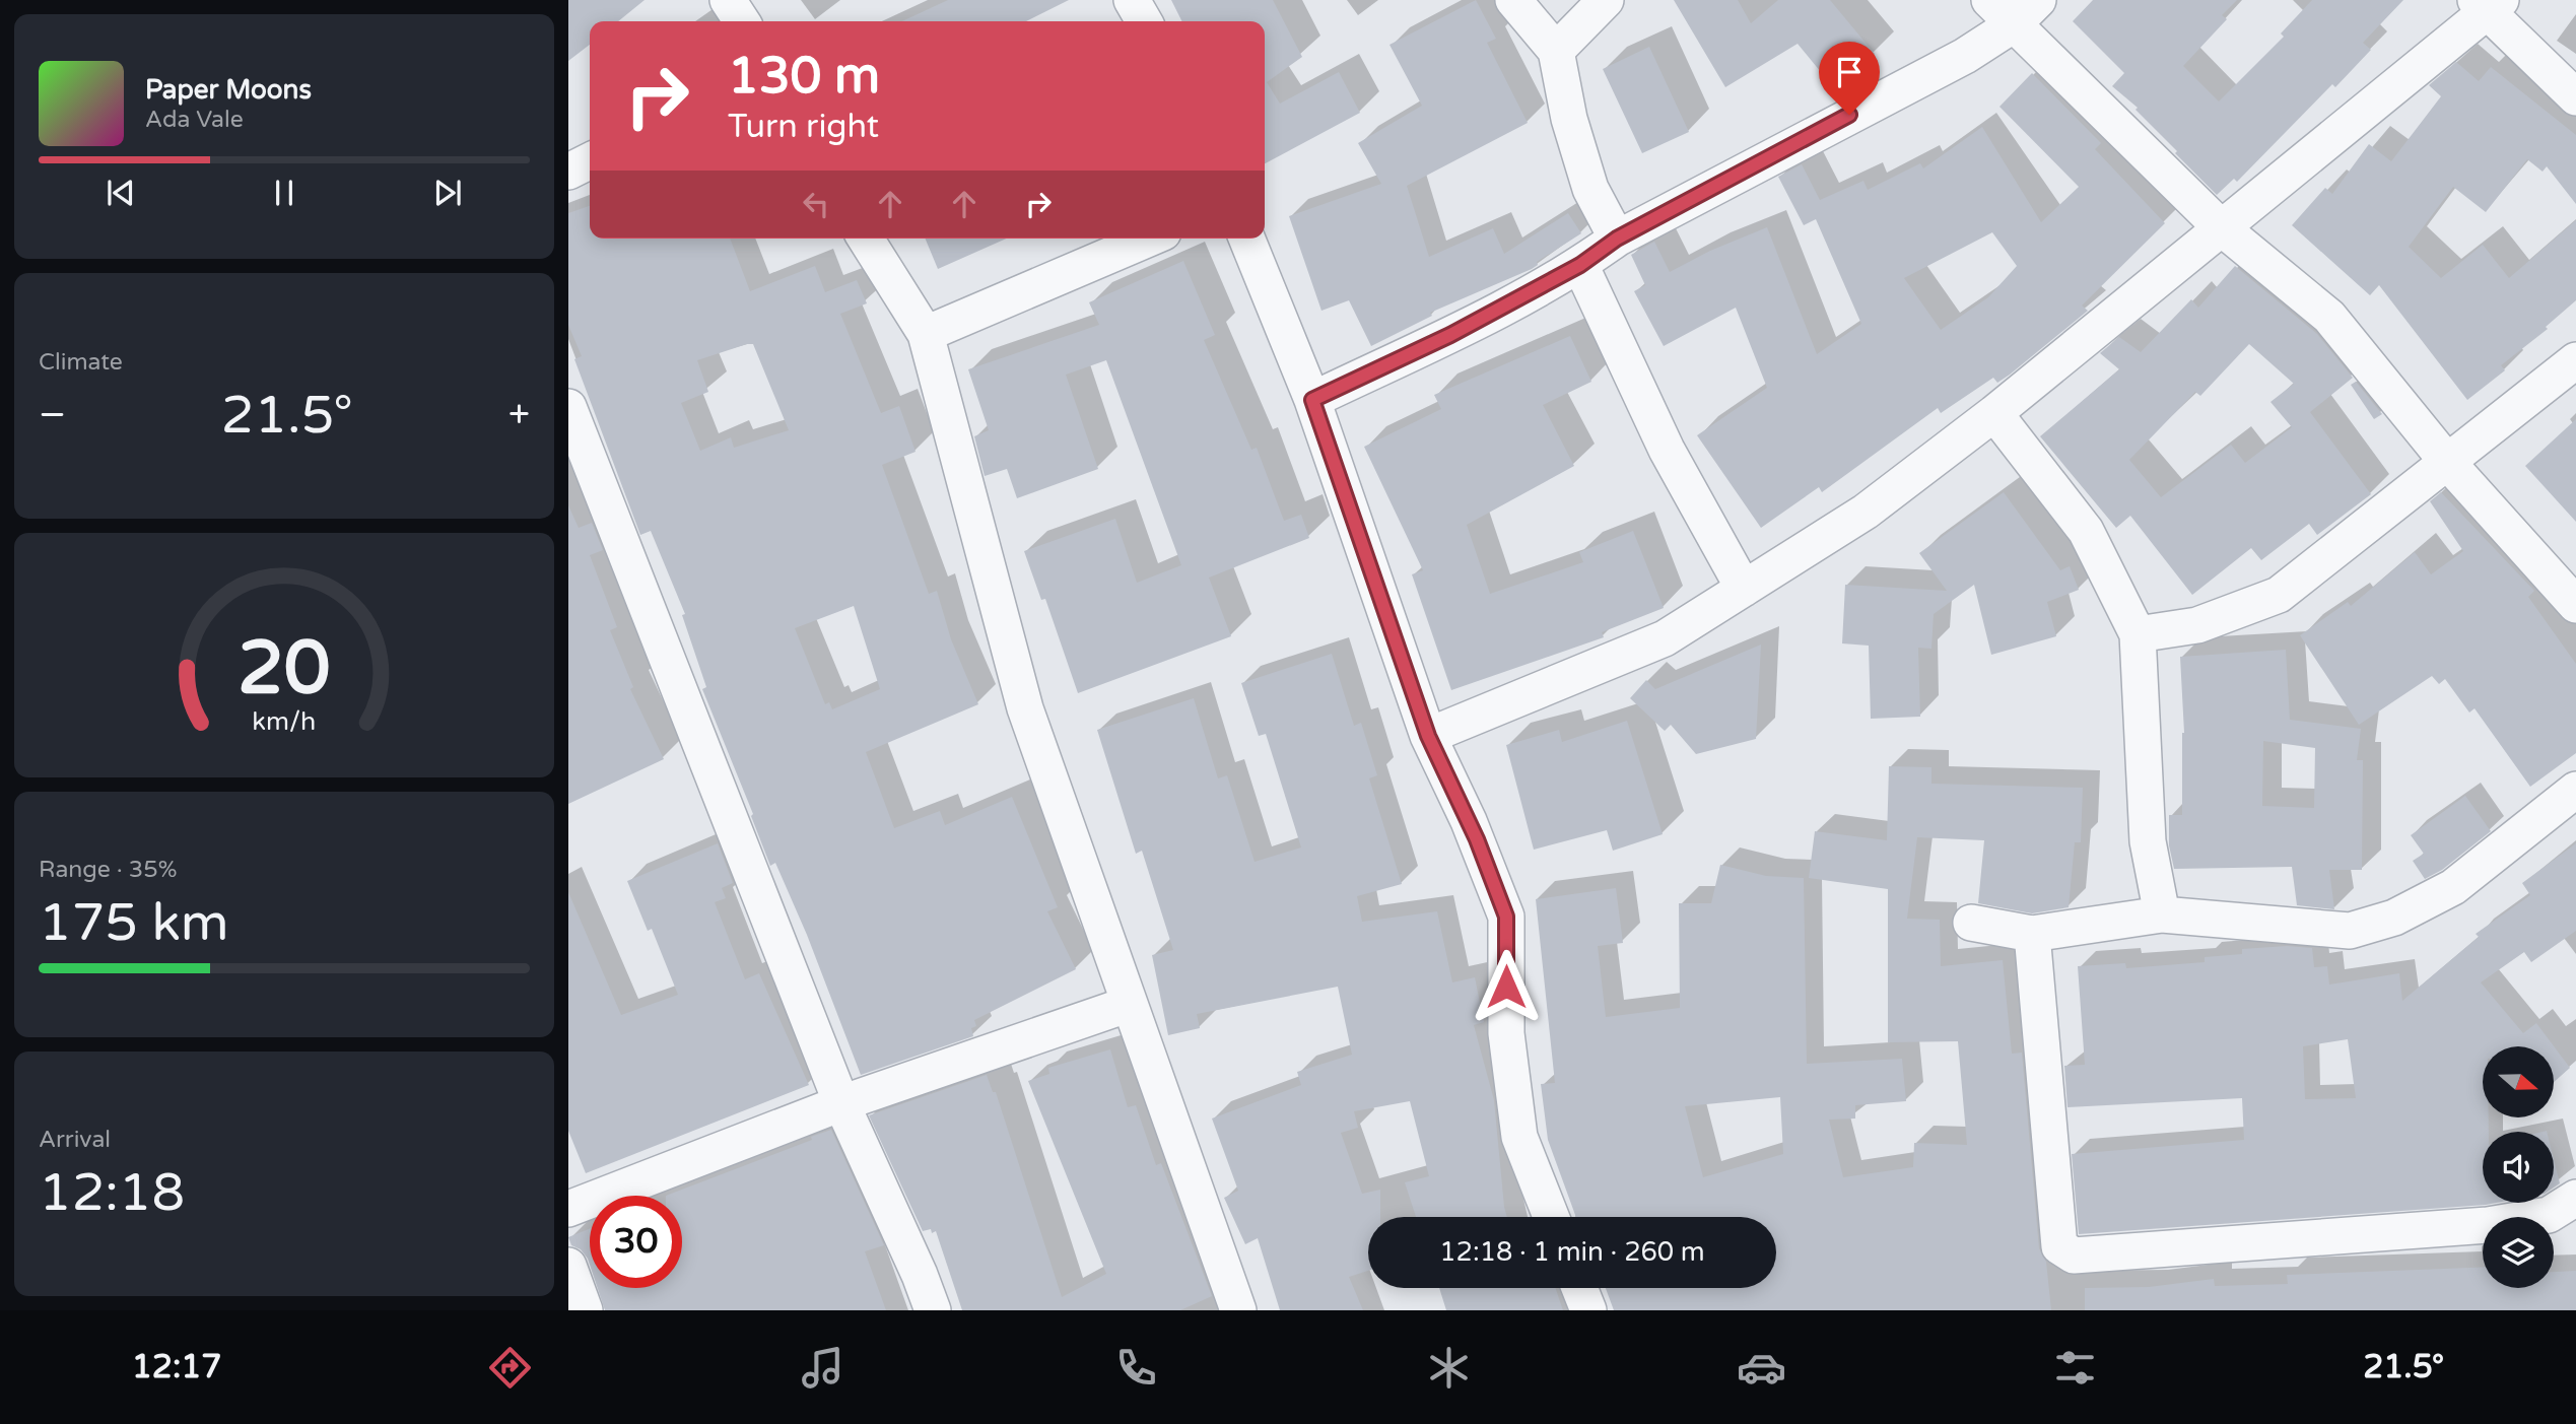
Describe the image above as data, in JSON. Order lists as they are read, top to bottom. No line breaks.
{"north":"right","page":{"turn":["130 m","Turn right"],"song":["Paper Moons","Ada Vale"],"tile":["Climate",["Range · 35%","175 km"],["Arrival","12:18"]],"heat":["−","21.5°","+"],"limit":"30","trip":"12:18 · 1 min · 260 m","tabs":["12:17","21.5°"],"gauge":["20","km/h"]}}
